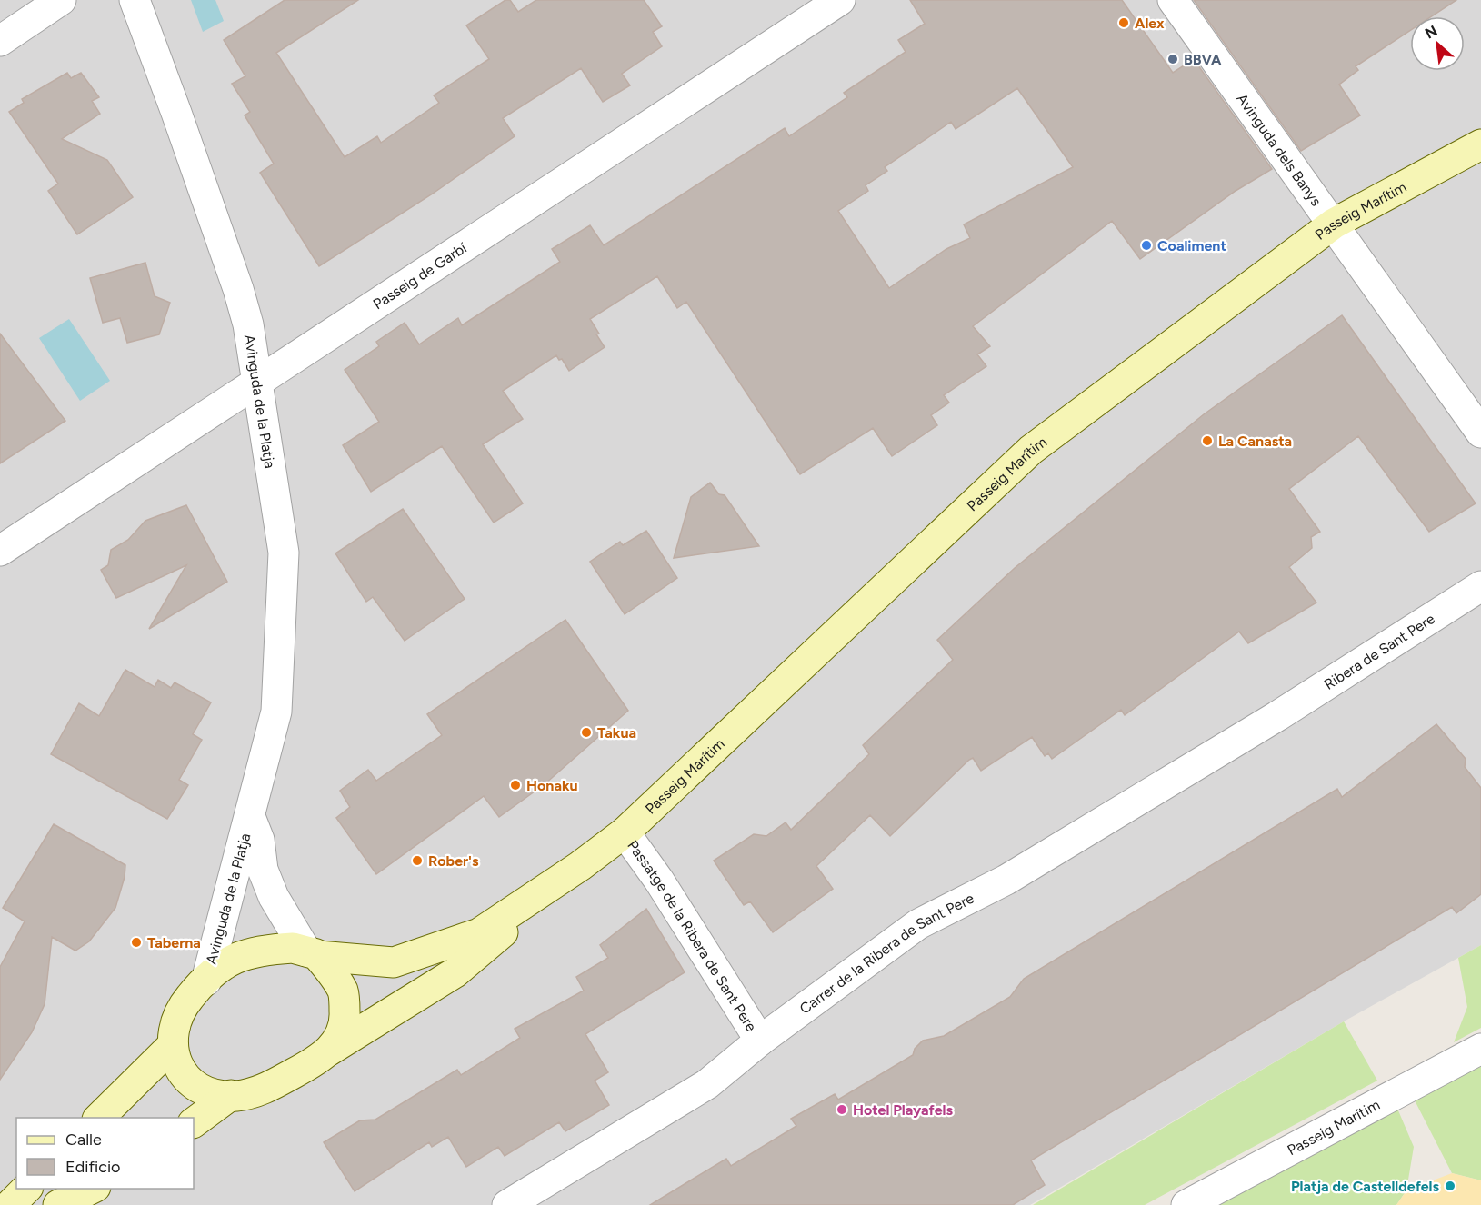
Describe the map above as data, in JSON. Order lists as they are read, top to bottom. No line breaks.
{"streets":{"street":["Avinguda dels Banys","Passeig Marítim","Passeig de Garbí","Avinguda de la Platja","Ribera de Sant Pere","Passatge de la Ribera de Sant Pere","Carrer de la Ribera de Sant Pere"]},"crossings":[["Avinguda dels Banys","Passeig Marítim"],["Passeig Marítim","Avinguda de la Platja"],["Passeig Marítim","Passatge de la Ribera de Sant Pere"],["Passeig de Garbí","Avinguda de la Platja"],["Ribera de Sant Pere","Carrer de la Ribera de Sant Pere"],["Passatge de la Ribera de Sant Pere","Carrer de la Ribera de Sant Pere"]],"places":["Alex","BBVA","Coaliment","La Canasta","Takua","Honaku","Rober's","Taberna","Hotel Playafels","Platja de Castelldefels"],"legend":["Calle","Edificio"],"north":"top left"}
